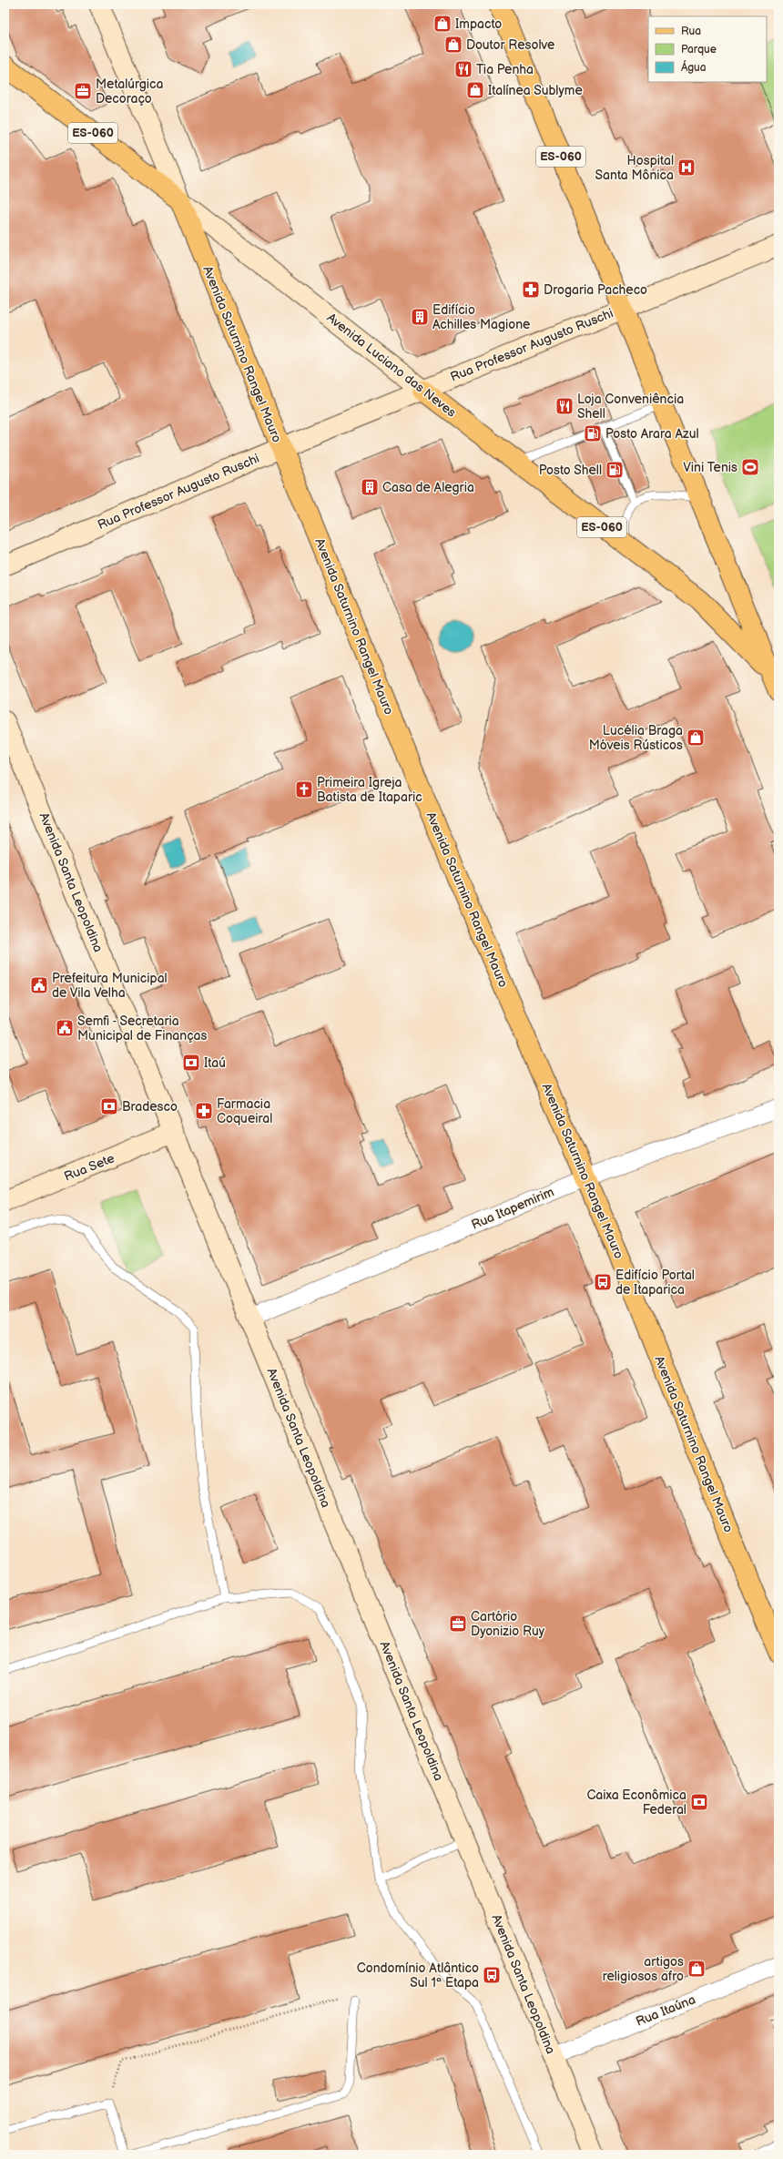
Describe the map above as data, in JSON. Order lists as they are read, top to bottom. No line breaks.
{"streets":{"main road":["ES-060","Avenida Saturnino Rangel Mauro","Avenida Luciano das Neves"],"street":["Rua Professor Augusto Ruschi","Avenida Santa Leopoldina","Rua Sete","Rua Itapemirim","Rua Itaúna"]},"crossings":[["ES-060","Rua Professor Augusto Ruschi"],["ES-060","Avenida Luciano das Neves"],["Rua Professor Augusto Ruschi","Avenida Saturnino Rangel Mauro"],["Rua Professor Augusto Ruschi","Avenida Luciano das Neves"],["Avenida Saturnino Rangel Mauro","Avenida Luciano das Neves"],["Avenida Saturnino Rangel Mauro","Rua Itapemirim"],["Avenida Santa Leopoldina","Rua Sete"],["Avenida Santa Leopoldina","Rua Itapemirim"],["Avenida Santa Leopoldina","Rua Itaúna"]],"places":{"shop":["Impacto","Doutor Resolve","Italínea Sublyme","Lucélia Braga Móveis Rústicos","artigos religiosos afro"],"restaurant":["Tia Penha","Loja Conveniência Shell"],"office":["Metalúrgica Decoraço","Cartório Dyonizio Ruy"],"hospital":["Hospital Santa Mônica"],"pharmacy":["Drogaria Pacheco","Farmacia Coqueiral"],"building":["Edifício Achilles Magione","Casa de Alegria"],"fuel station":["Posto Arara Azul","Posto Shell"],"sports":["Vini Tenis"],"church":["Primeira Igreja Batista de Itaparic"],"public building":["Prefeitura Municipal de Vila Velha","Semfi - Secretaria Municipal de Finanças"],"bank":["Itaú","Bradesco","Caixa Econômica Federal"],"bus stop":["Edifício Portal de Itaparica","Condomínio Atlântico Sul 1ª Etapa"]},"legend":["Rua","Parque","Água"]}
